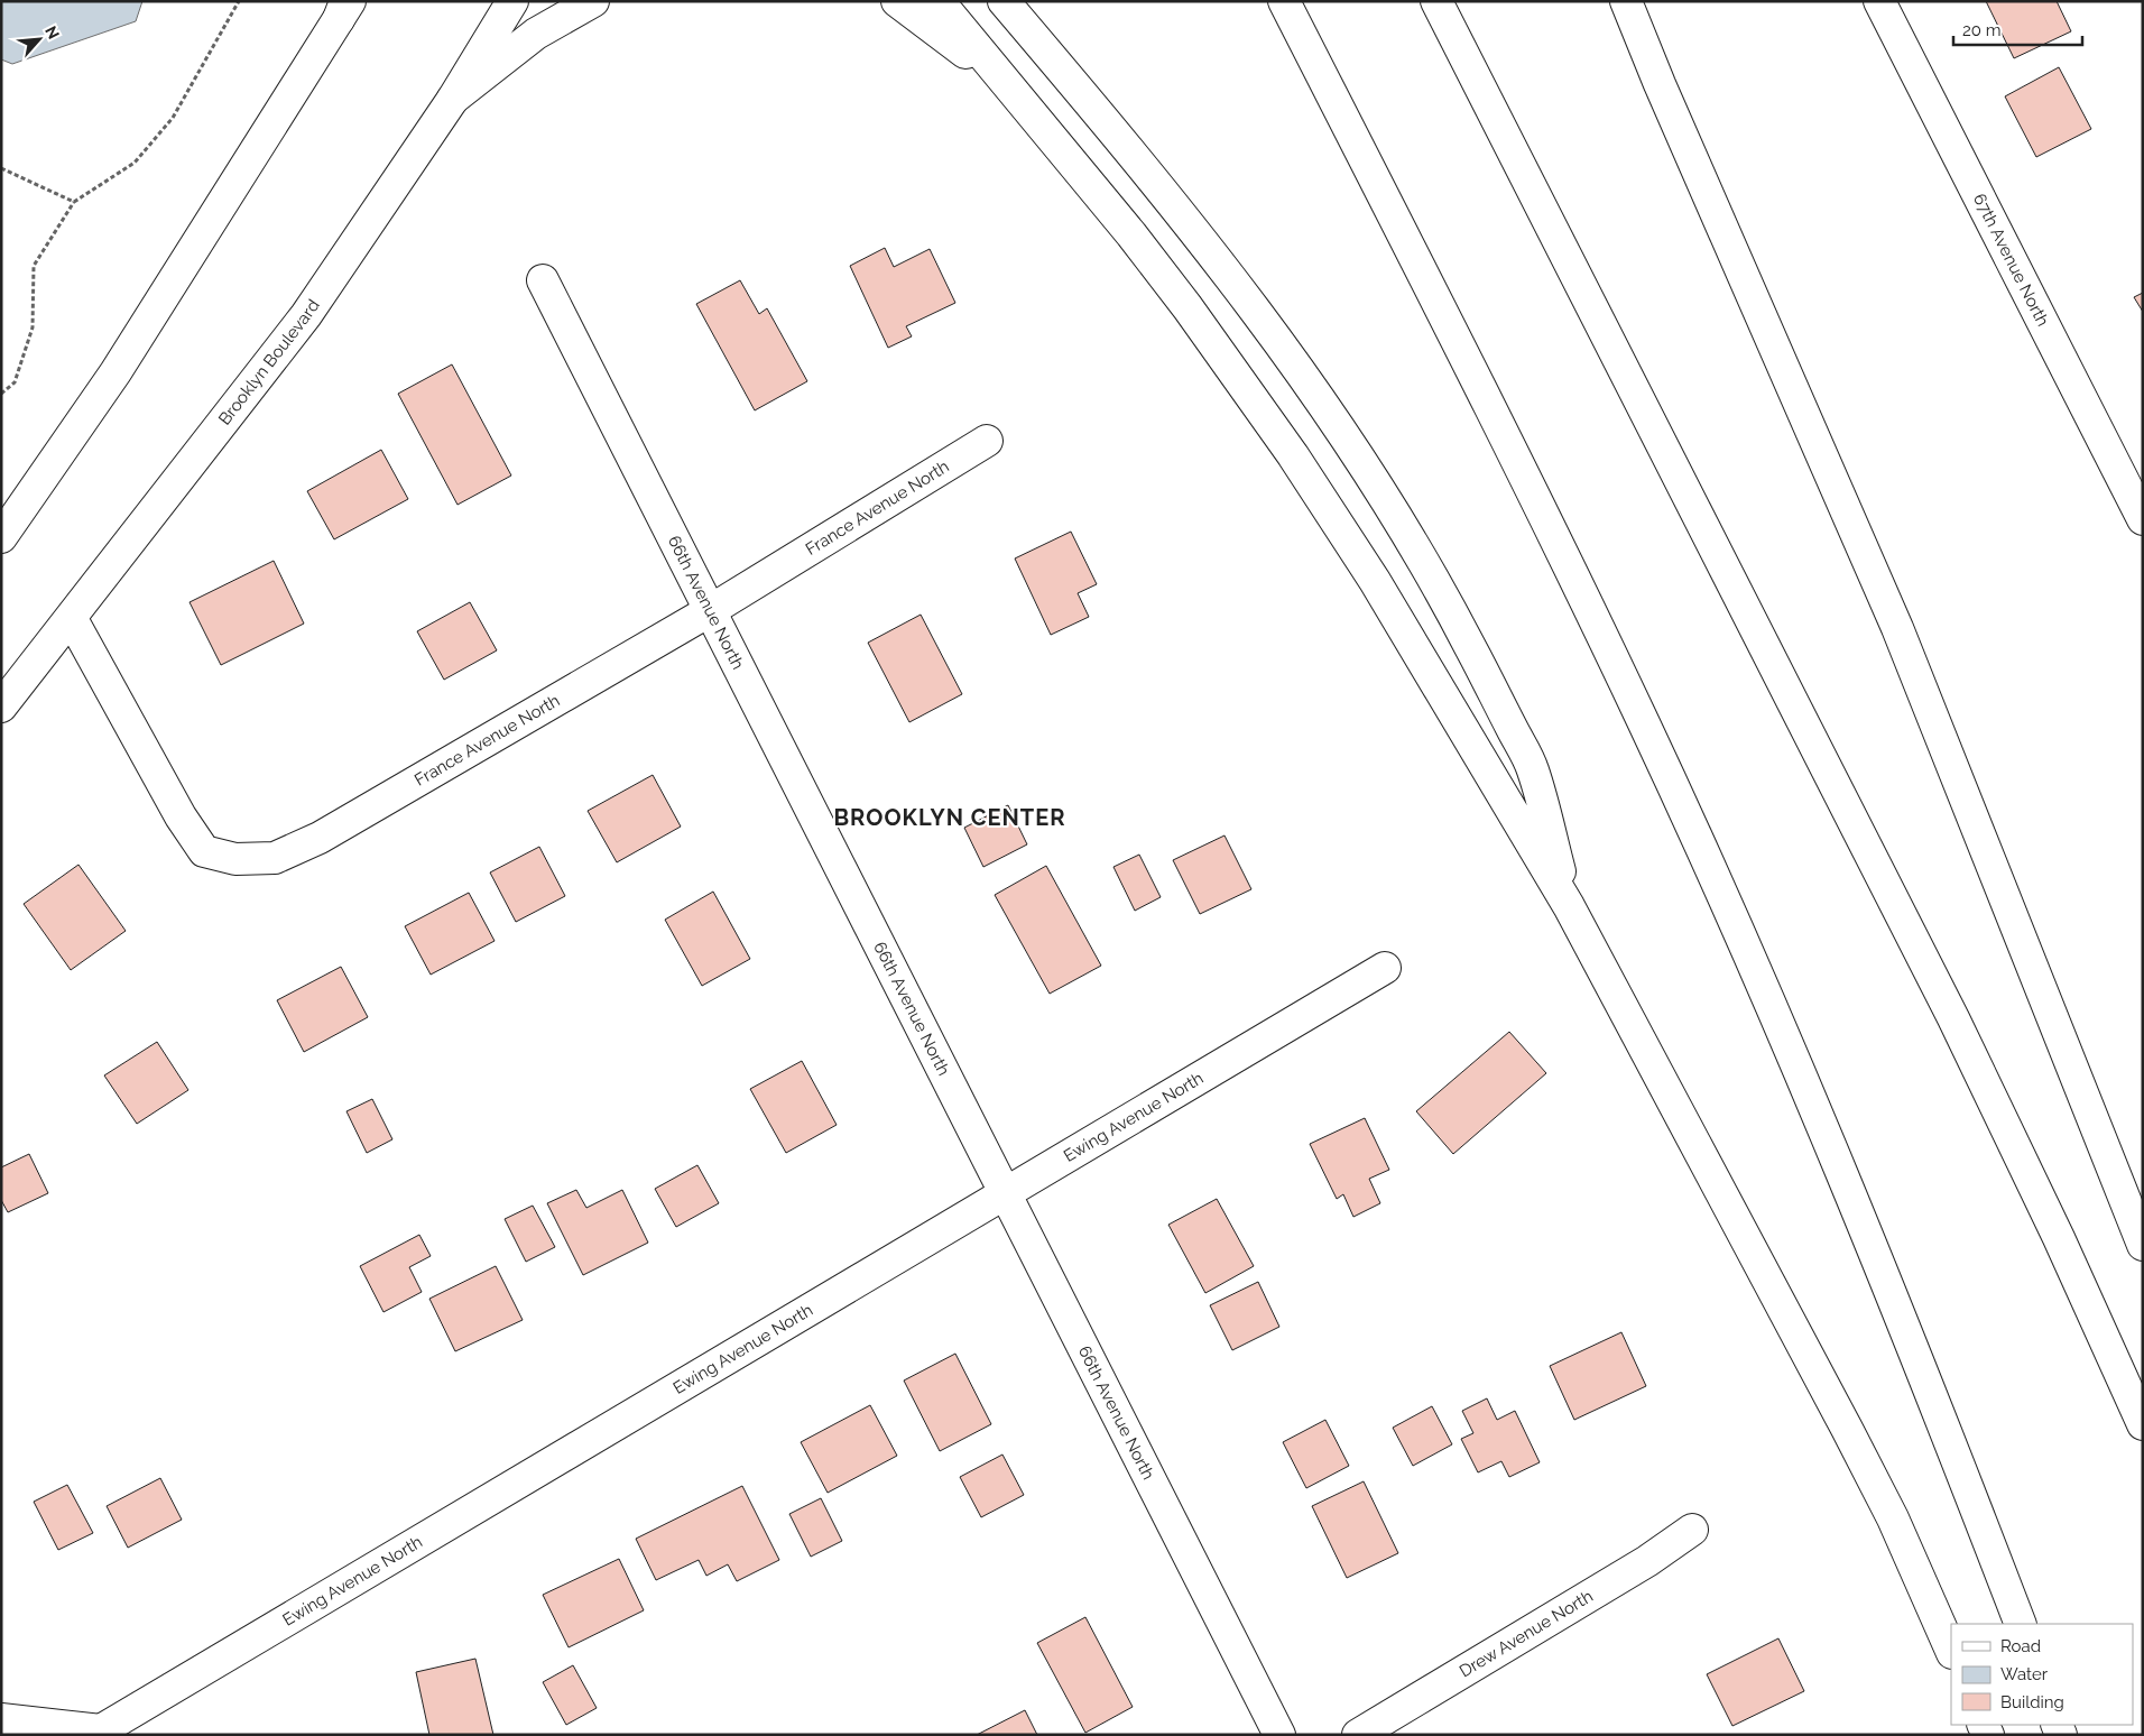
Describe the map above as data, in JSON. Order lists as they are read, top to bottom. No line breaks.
{"streets":{"main road":["67th Avenue North","Brooklyn Boulevard","France Avenue North","66th Avenue North","Ewing Avenue North","Drew Avenue North"]},"crossings":[["Brooklyn Boulevard","France Avenue North"],["France Avenue North","66th Avenue North"],["66th Avenue North","Ewing Avenue North"]],"districts":["BROOKLYN CENTER"],"legend":["Road","Water","Building"],"scale_bar":"20 m","north":"top right"}
